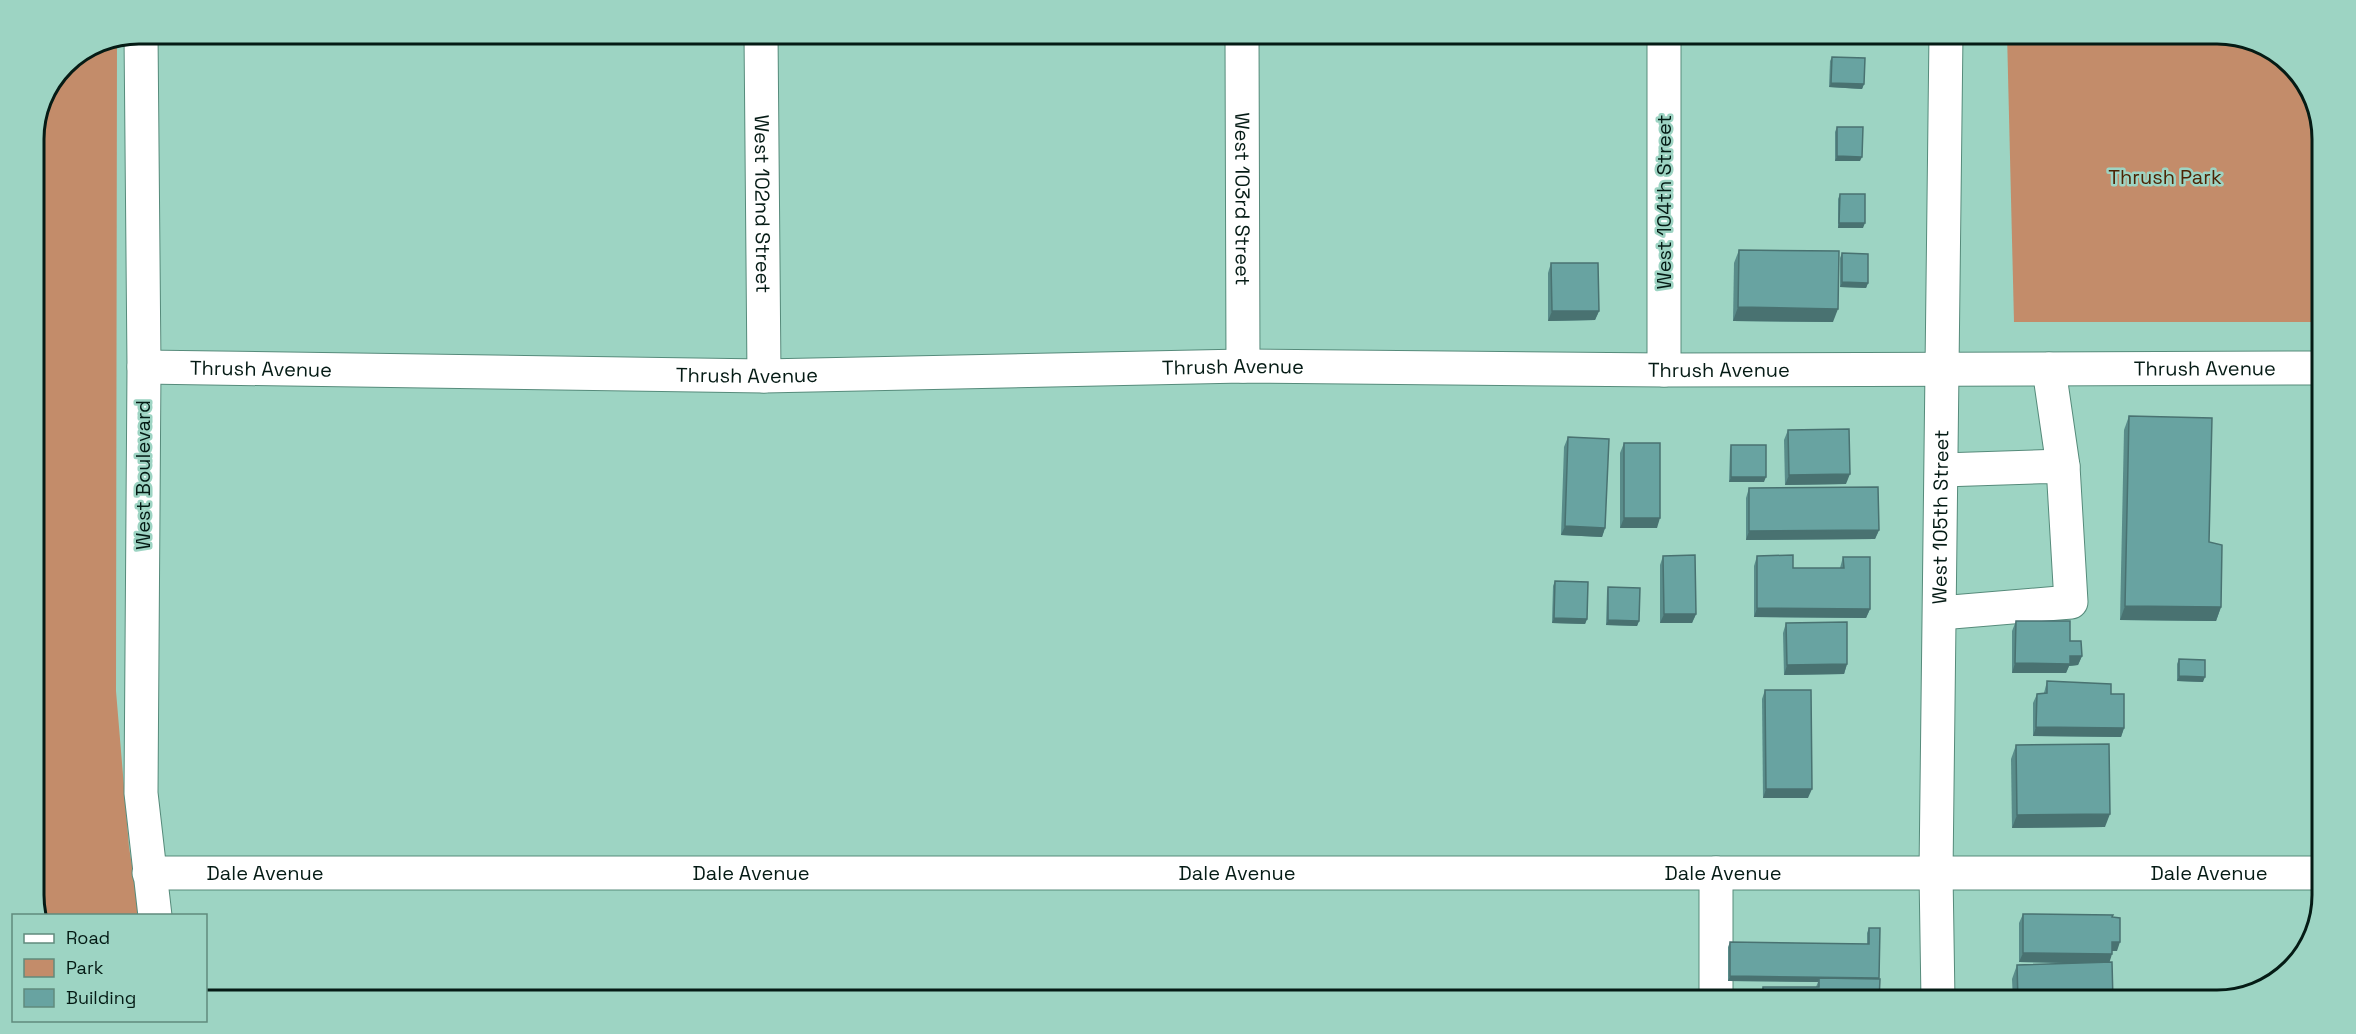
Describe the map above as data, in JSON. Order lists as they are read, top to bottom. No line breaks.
{"streets":{"street":["West 103rd Street","West 104th Street","West 102nd Street","Thrush Avenue","West Boulevard","West 105th Street","Dale Avenue"]},"crossings":[["West 103rd Street","Thrush Avenue"],["West 104th Street","Thrush Avenue"],["West 102nd Street","Thrush Avenue"],["Thrush Avenue","West Boulevard"],["Thrush Avenue","West 105th Street"],["West Boulevard","Dale Avenue"],["West 105th Street","Dale Avenue"]],"parks":["Thrush Park"],"legend":["Road","Park","Building"]}
